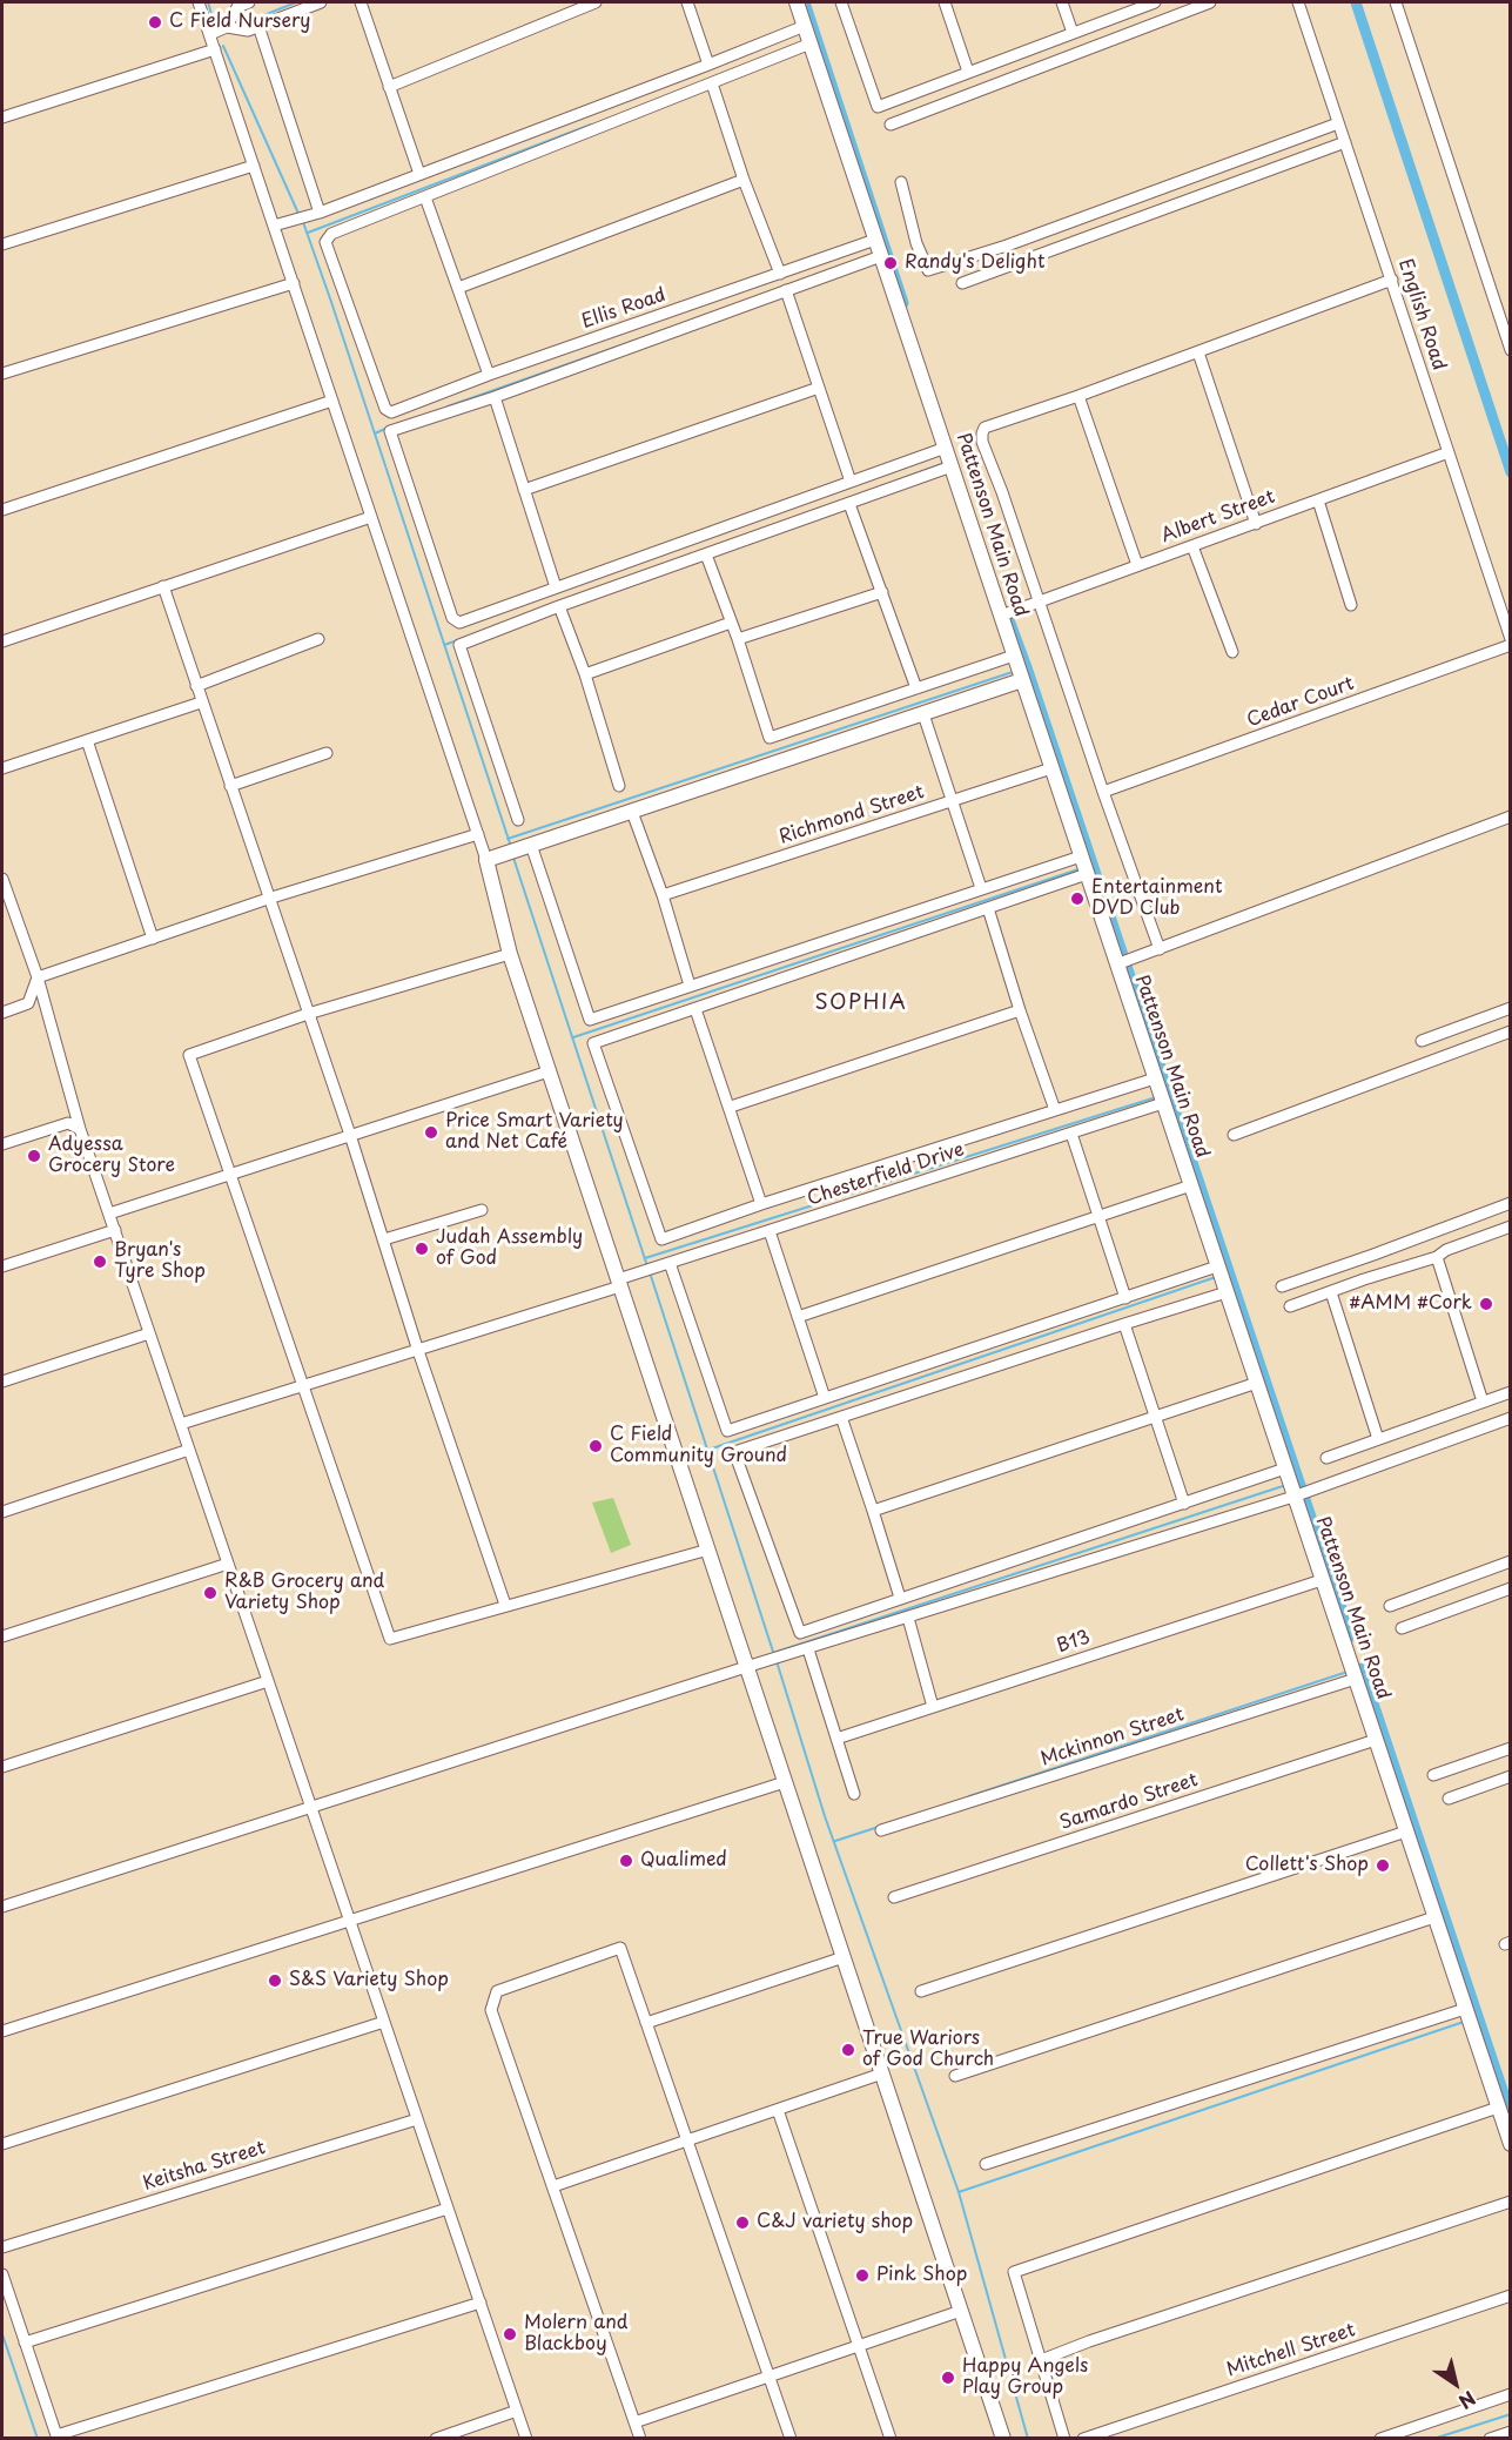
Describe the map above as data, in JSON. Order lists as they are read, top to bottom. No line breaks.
{"streets":{"street":["Ellis Road","English Road","Albert Street","Pattenson Main Road","Cedar Court","Richmond Street","Chesterfield Drive","B13","Mckinnon Street","Samardo Street","Keitsha Street","Mitchell Street"]},"crossings":[["Ellis Road","Pattenson Main Road"],["English Road","Albert Street"],["Albert Street","Pattenson Main Road"],["Pattenson Main Road","Richmond Street"],["Pattenson Main Road","Chesterfield Drive"],["Pattenson Main Road","B13"],["Pattenson Main Road","Mckinnon Street"],["Pattenson Main Road","Samardo Street"]],"districts":["SOPHIA"],"places":["C Field Nursery","Randy's Delight","Entertainment DVD Club","Price Smart Variety and Net Café","Adyessa Grocery Store","Judah Assembly of God","Bryan's Tyre Shop","#AMM #Cork","C Field Community Ground","R&B Grocery and Variety Shop","Qualimed","Collett's Shop","S&S Variety Shop","True Wariors of God Church","C&J variety shop","Pink Shop","Molern and Blackboy","Happy Angels Play Group"],"north":"bottom right"}
